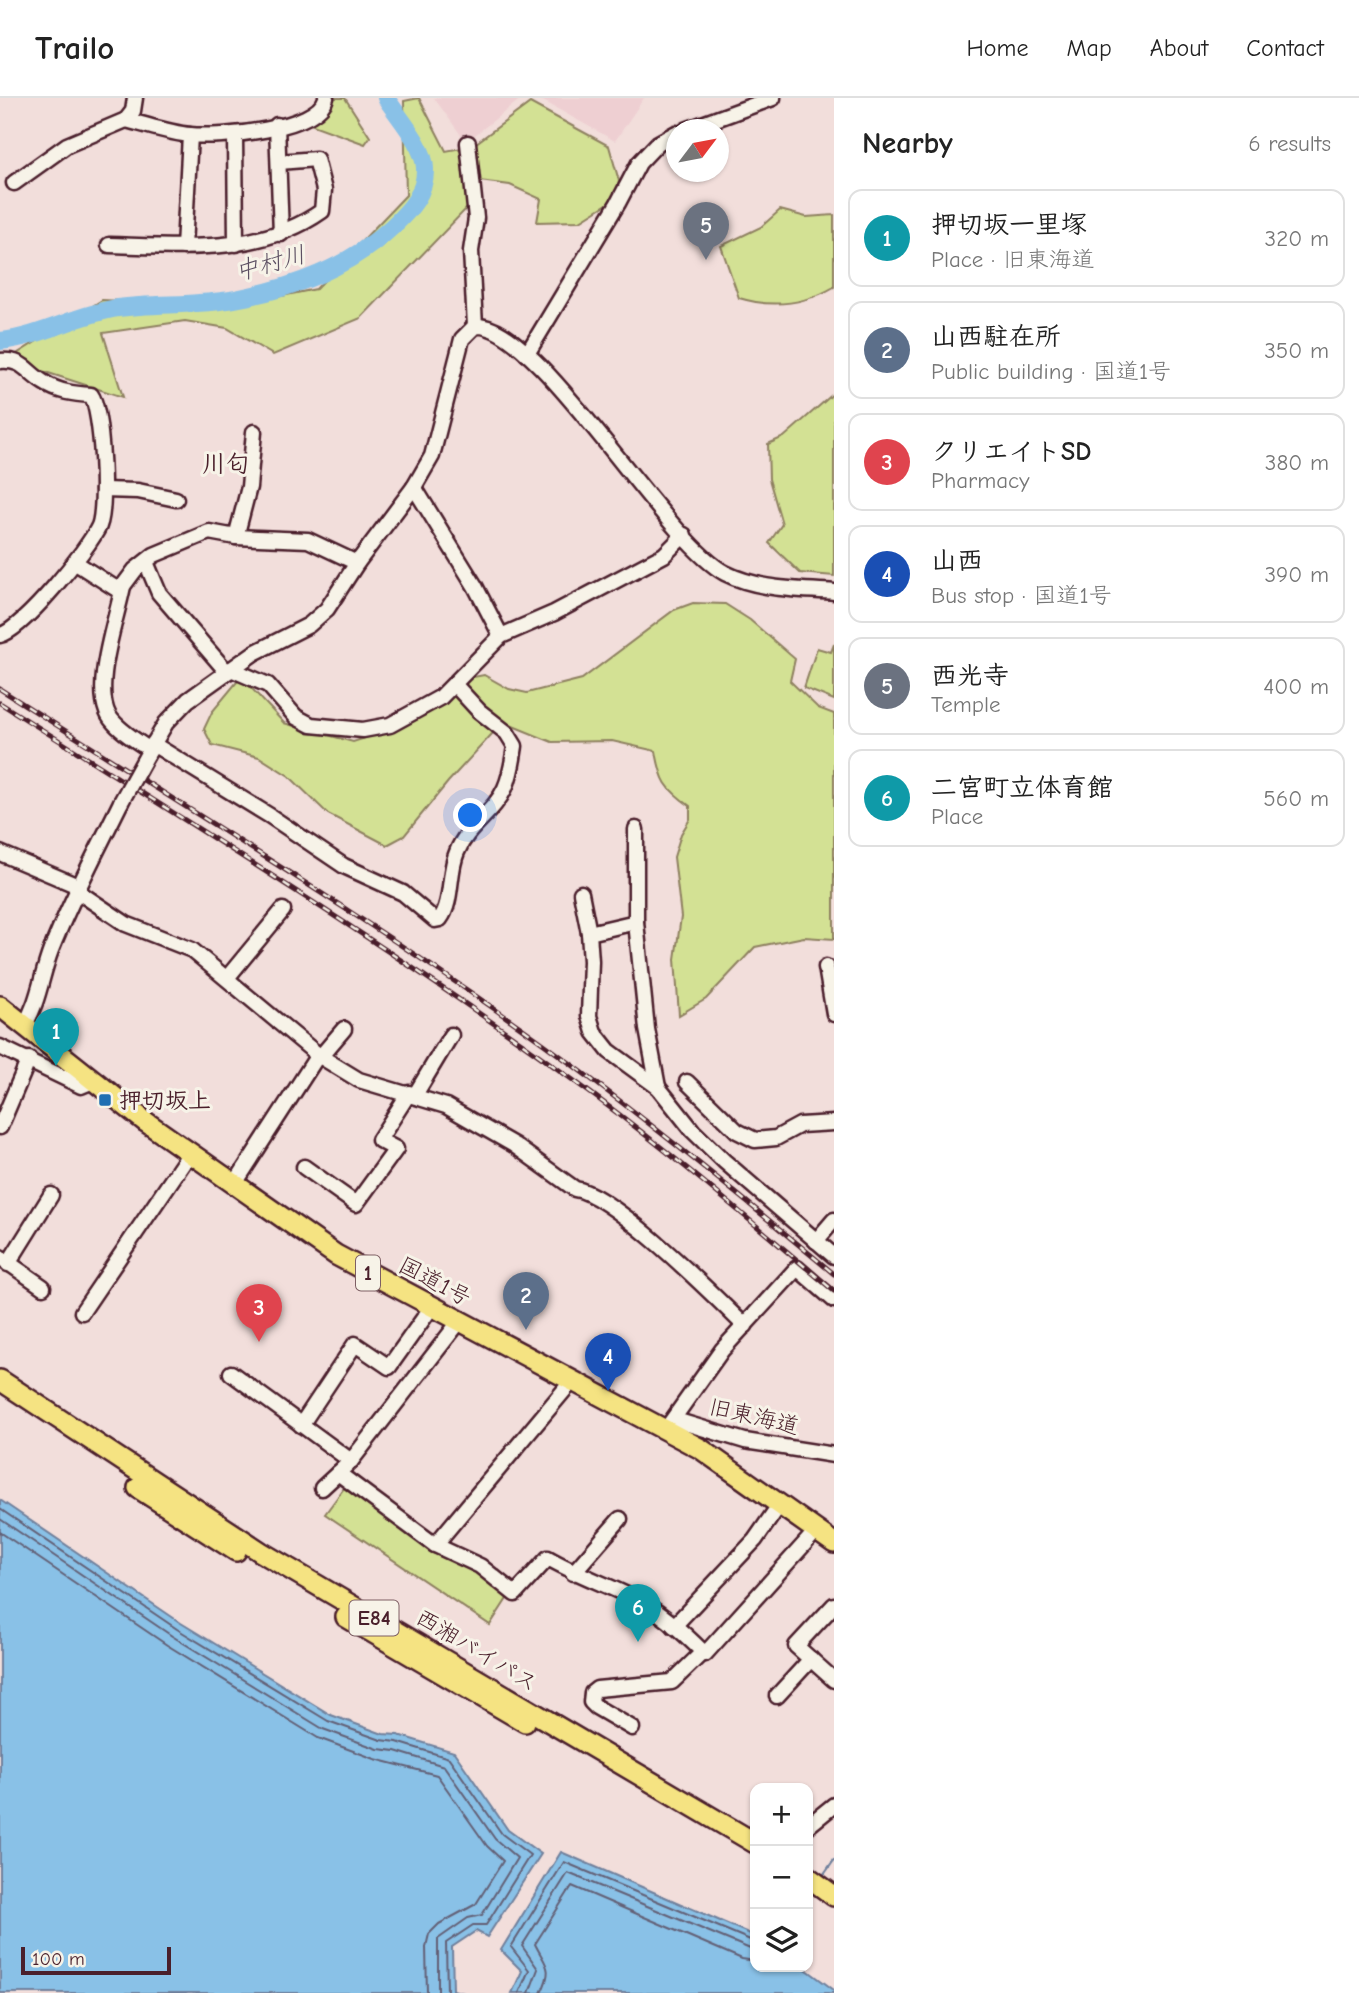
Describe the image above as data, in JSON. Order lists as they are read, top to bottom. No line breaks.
{"streets":{"highway":["1","国道1号","E84","西湘バイパス"],"street":["旧東海道"]},"crossings":[["国道1号","旧東海道"]],"districts":["川匂"],"water":["中村川"],"places":{"transit":["押切坂上"]},"scale_bar":"100 m","north":"top right","page":{"header":"Trailo","nav":["Home","Map","About","Contact"],"heading":["Nearby","6 results"],"list":[{"mark":"1","name":"押切坂一里塚","note":"Place · 旧東海道","value":"320 m"},{"mark":"2","name":"山西駐在所","note":"Public building · 国道1号","value":"350 m"},{"mark":"3","name":"クリエイトSD","note":"Pharmacy","value":"380 m"},{"mark":"4","name":"山西","note":"Bus stop · 国道1号","value":"390 m"},{"mark":"5","name":"西光寺","note":"Temple","value":"400 m"},{"mark":"6","name":"二宮町立体育館","note":"Place","value":"560 m"}],"pins":["5","1","2","3","4","6"],"map_buttons":["+","−"],"scale":"100 m"}}
